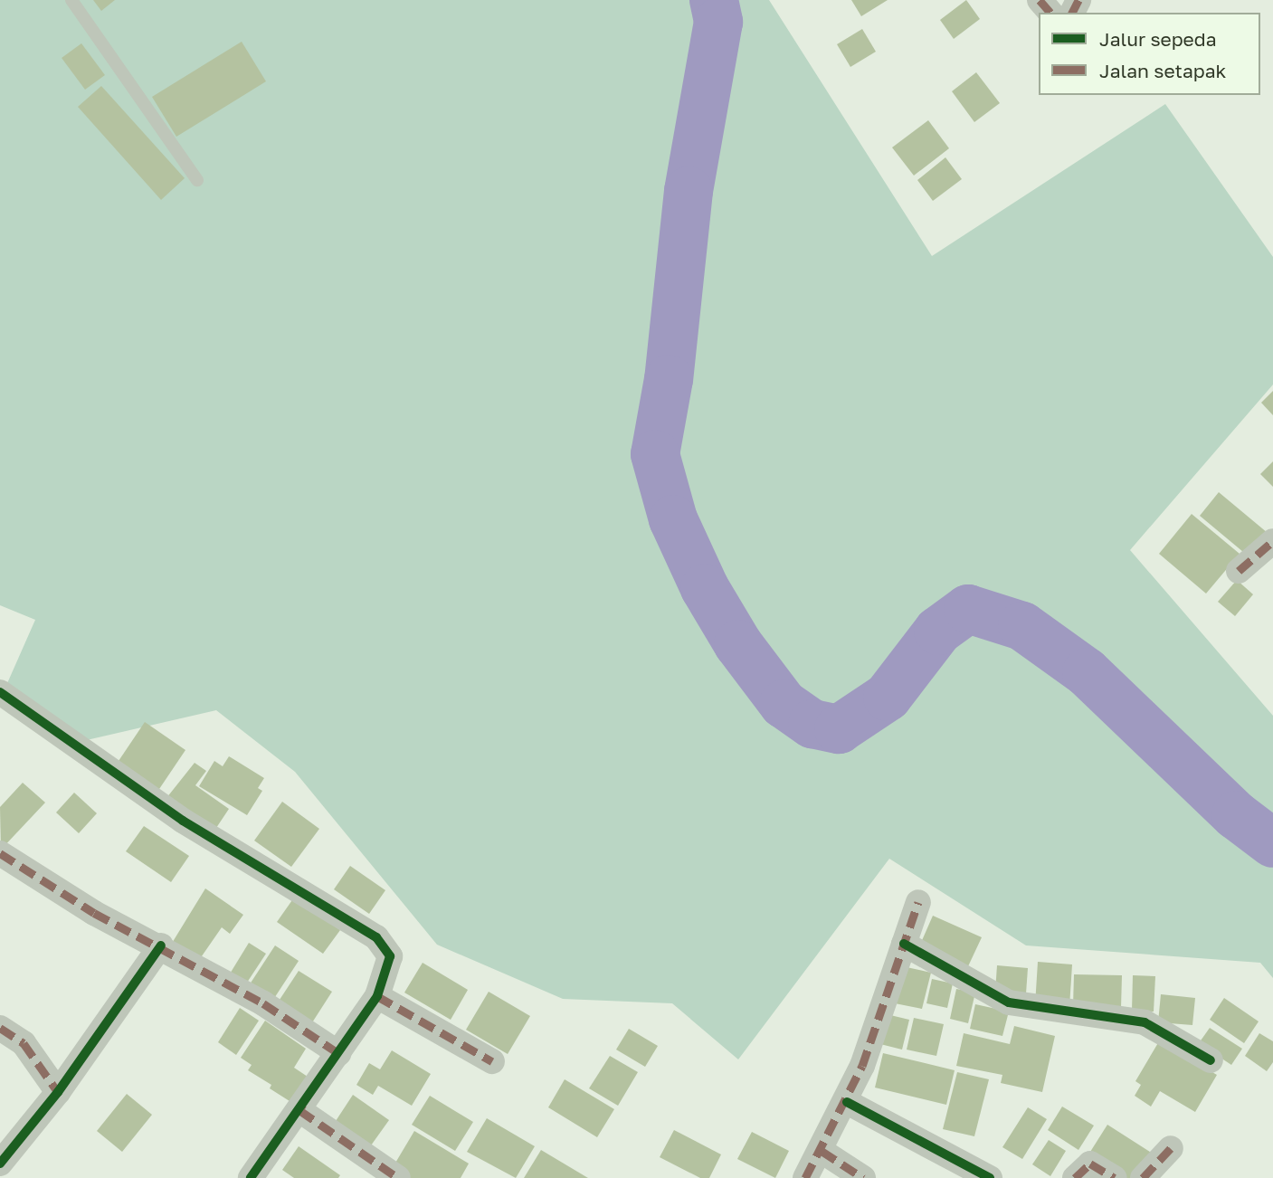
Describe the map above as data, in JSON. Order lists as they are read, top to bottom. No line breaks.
{"legend":["Jalur sepeda","Jalan setapak"]}
